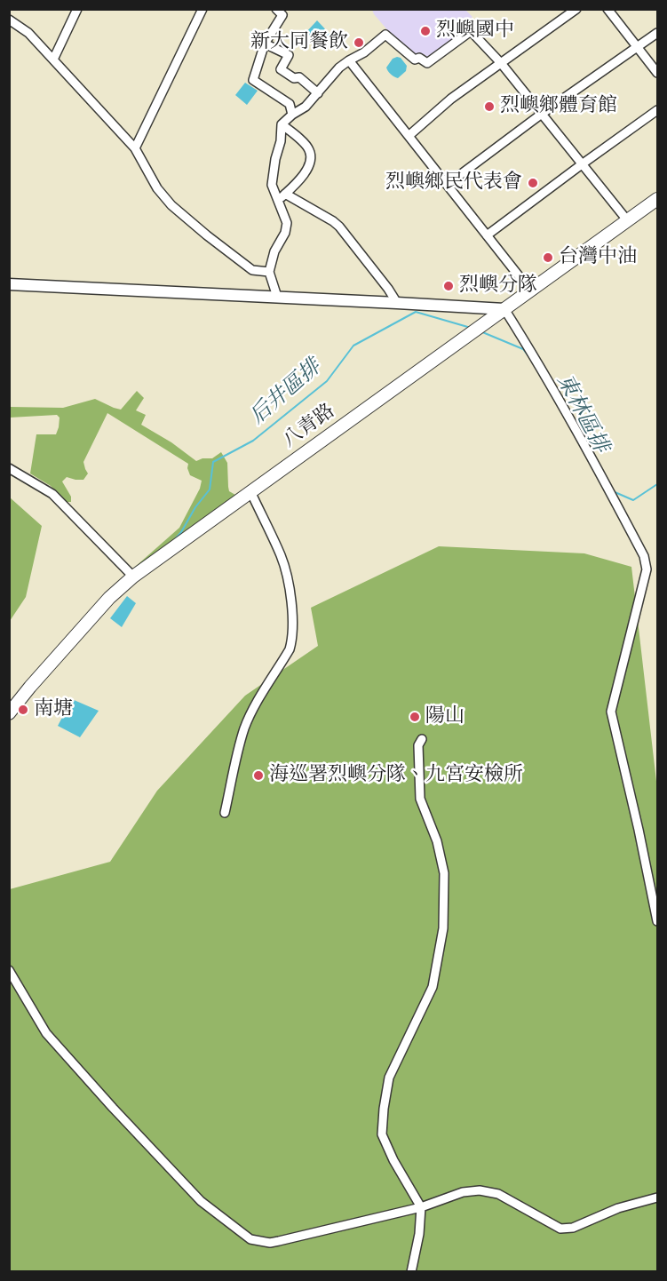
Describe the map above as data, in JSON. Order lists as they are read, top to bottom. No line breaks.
{"streets":{"main road":["八青路"]},"water":["后井區排","東林區排"],"places":["烈嶼國中","新大同餐飲","烈嶼鄉體育館","烈嶼鄉民代表會","台灣中油","烈嶼分隊","南塘","陽山","海巡署烈嶼分隊、九宮安檢所"]}
